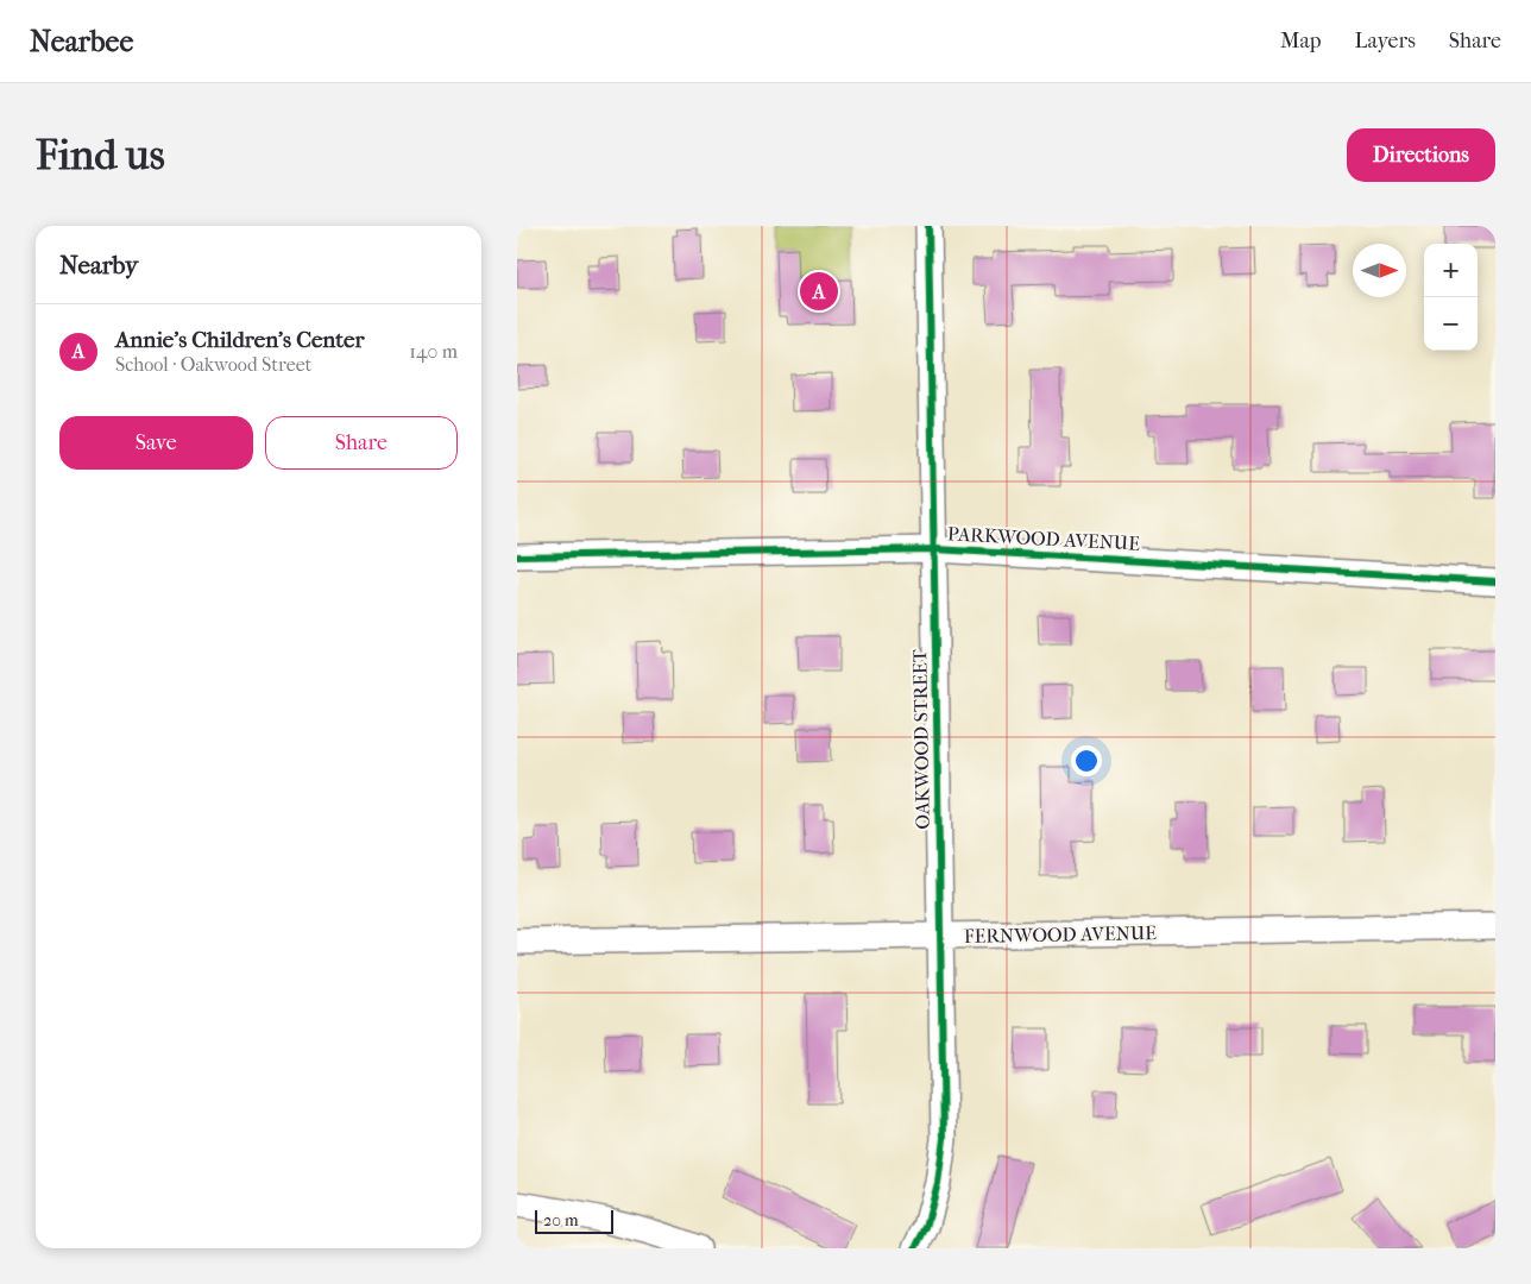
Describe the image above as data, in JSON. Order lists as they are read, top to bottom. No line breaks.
{"streets":{"street":["PARKWOOD AVENUE","OAKWOOD STREET","FERNWOOD AVENUE"]},"crossings":[["PARKWOOD AVENUE","OAKWOOD STREET"],["OAKWOOD STREET","FERNWOOD AVENUE"]],"scale_bar":"20 m","north":"right","page":{"header":"Nearbee","nav":["Map","Layers","Share"],"buttons":["Directions",["Save","Share"]],"title":"Find us","heading":"Nearby","map_buttons":["+","−"],"pins":"A","list":[{"mark":"A","name":"Annie's Children's Center","note":"School · Oakwood Street","value":"140 m"}],"scale":"20 m"}}
